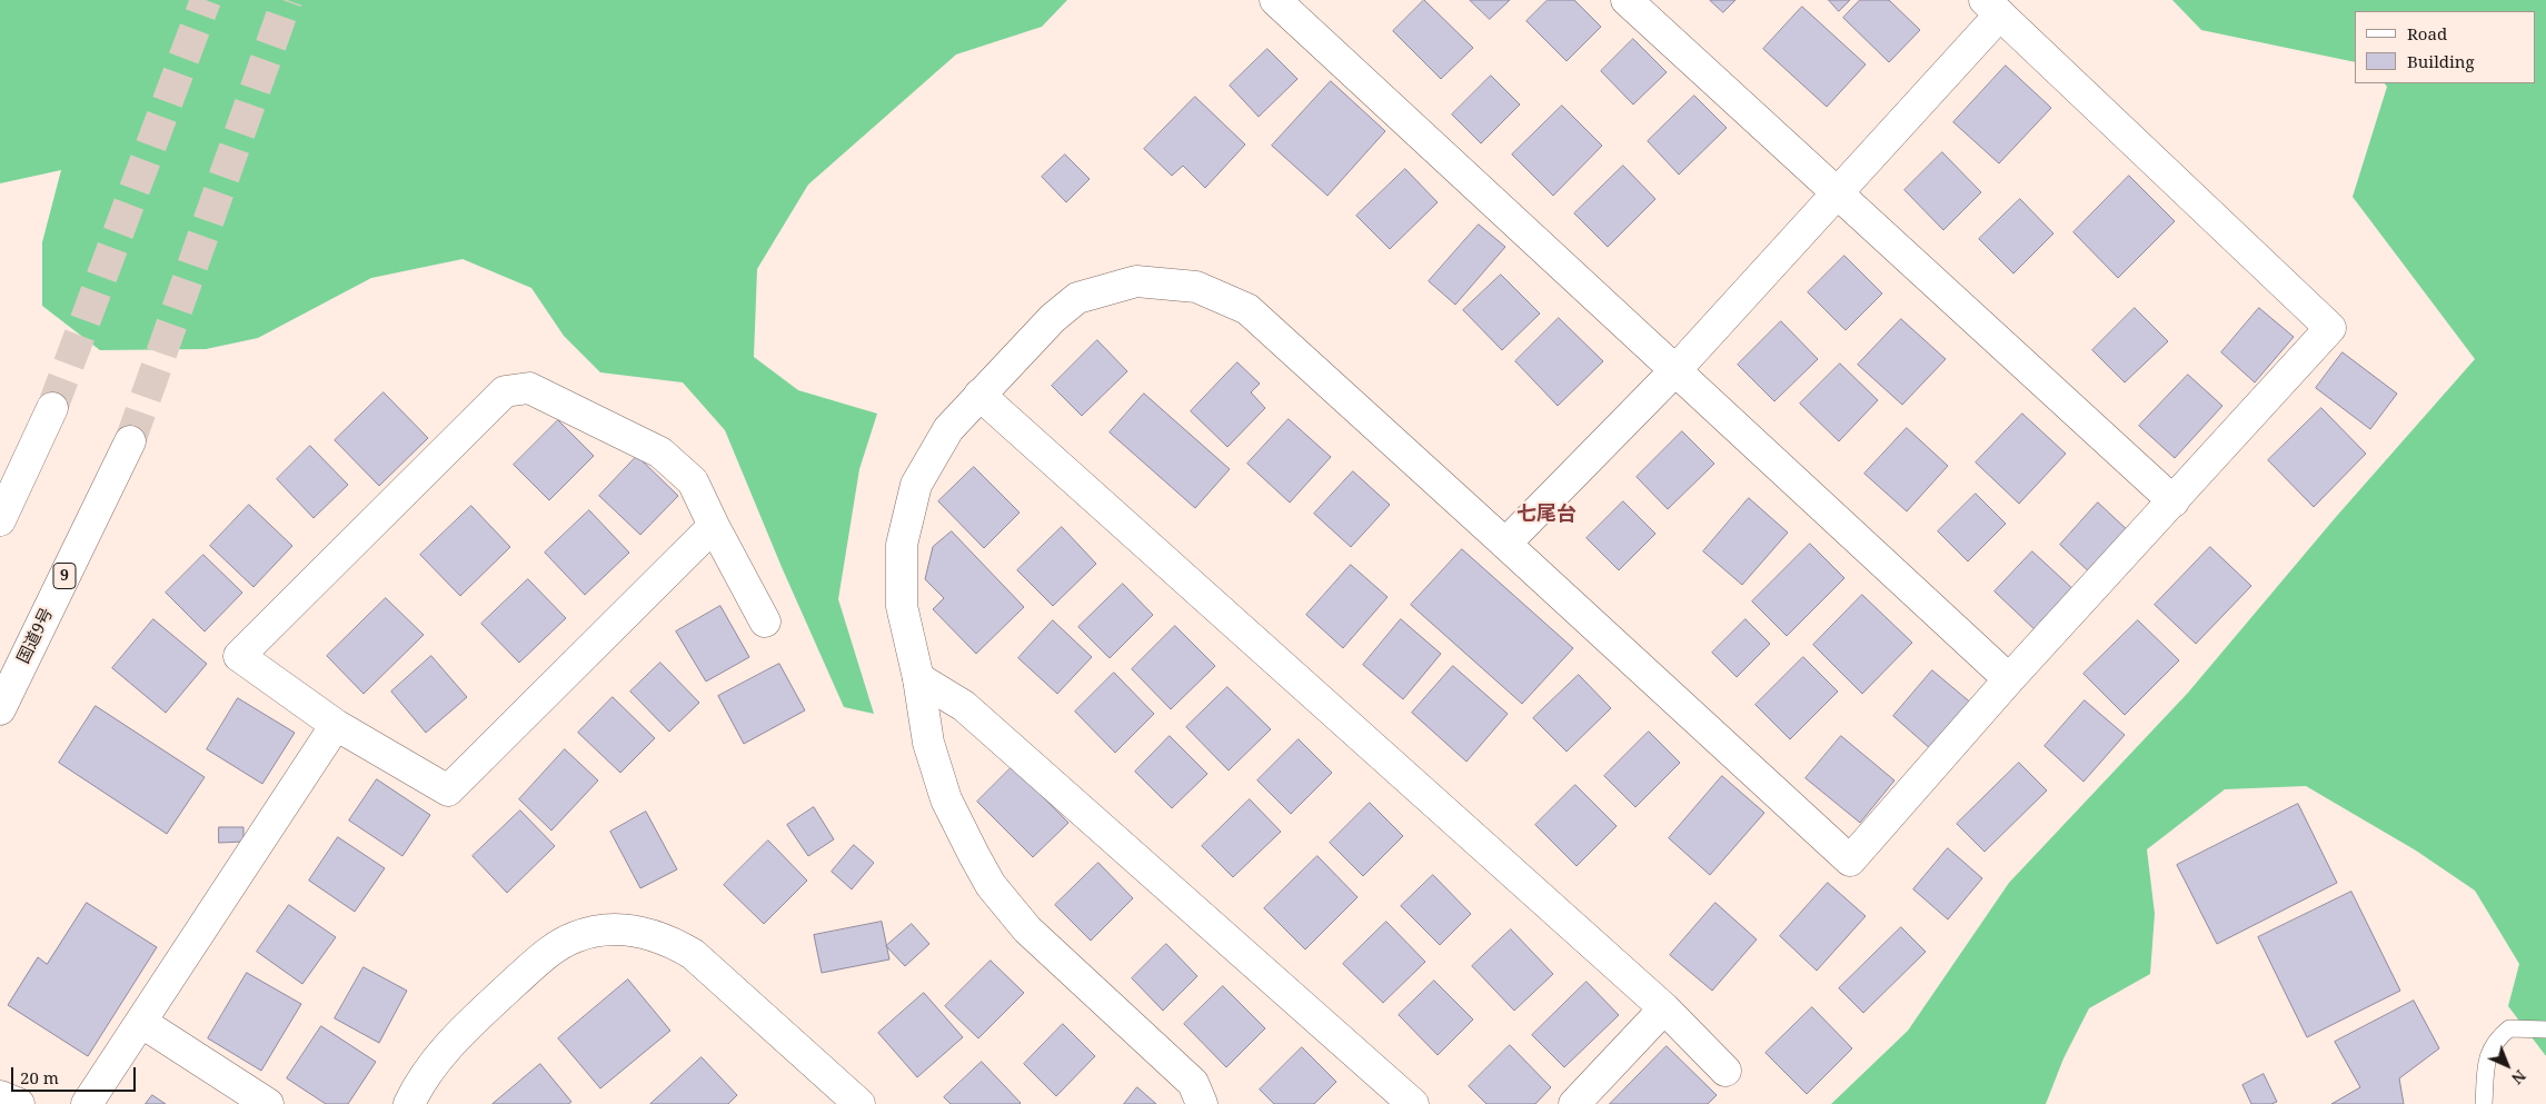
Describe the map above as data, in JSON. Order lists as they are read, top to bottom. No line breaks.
{"streets":{"main road":["9","国道9号"]},"districts":["七尾台"],"legend":["Road","Building"],"scale_bar":"20 m","north":"bottom right"}
